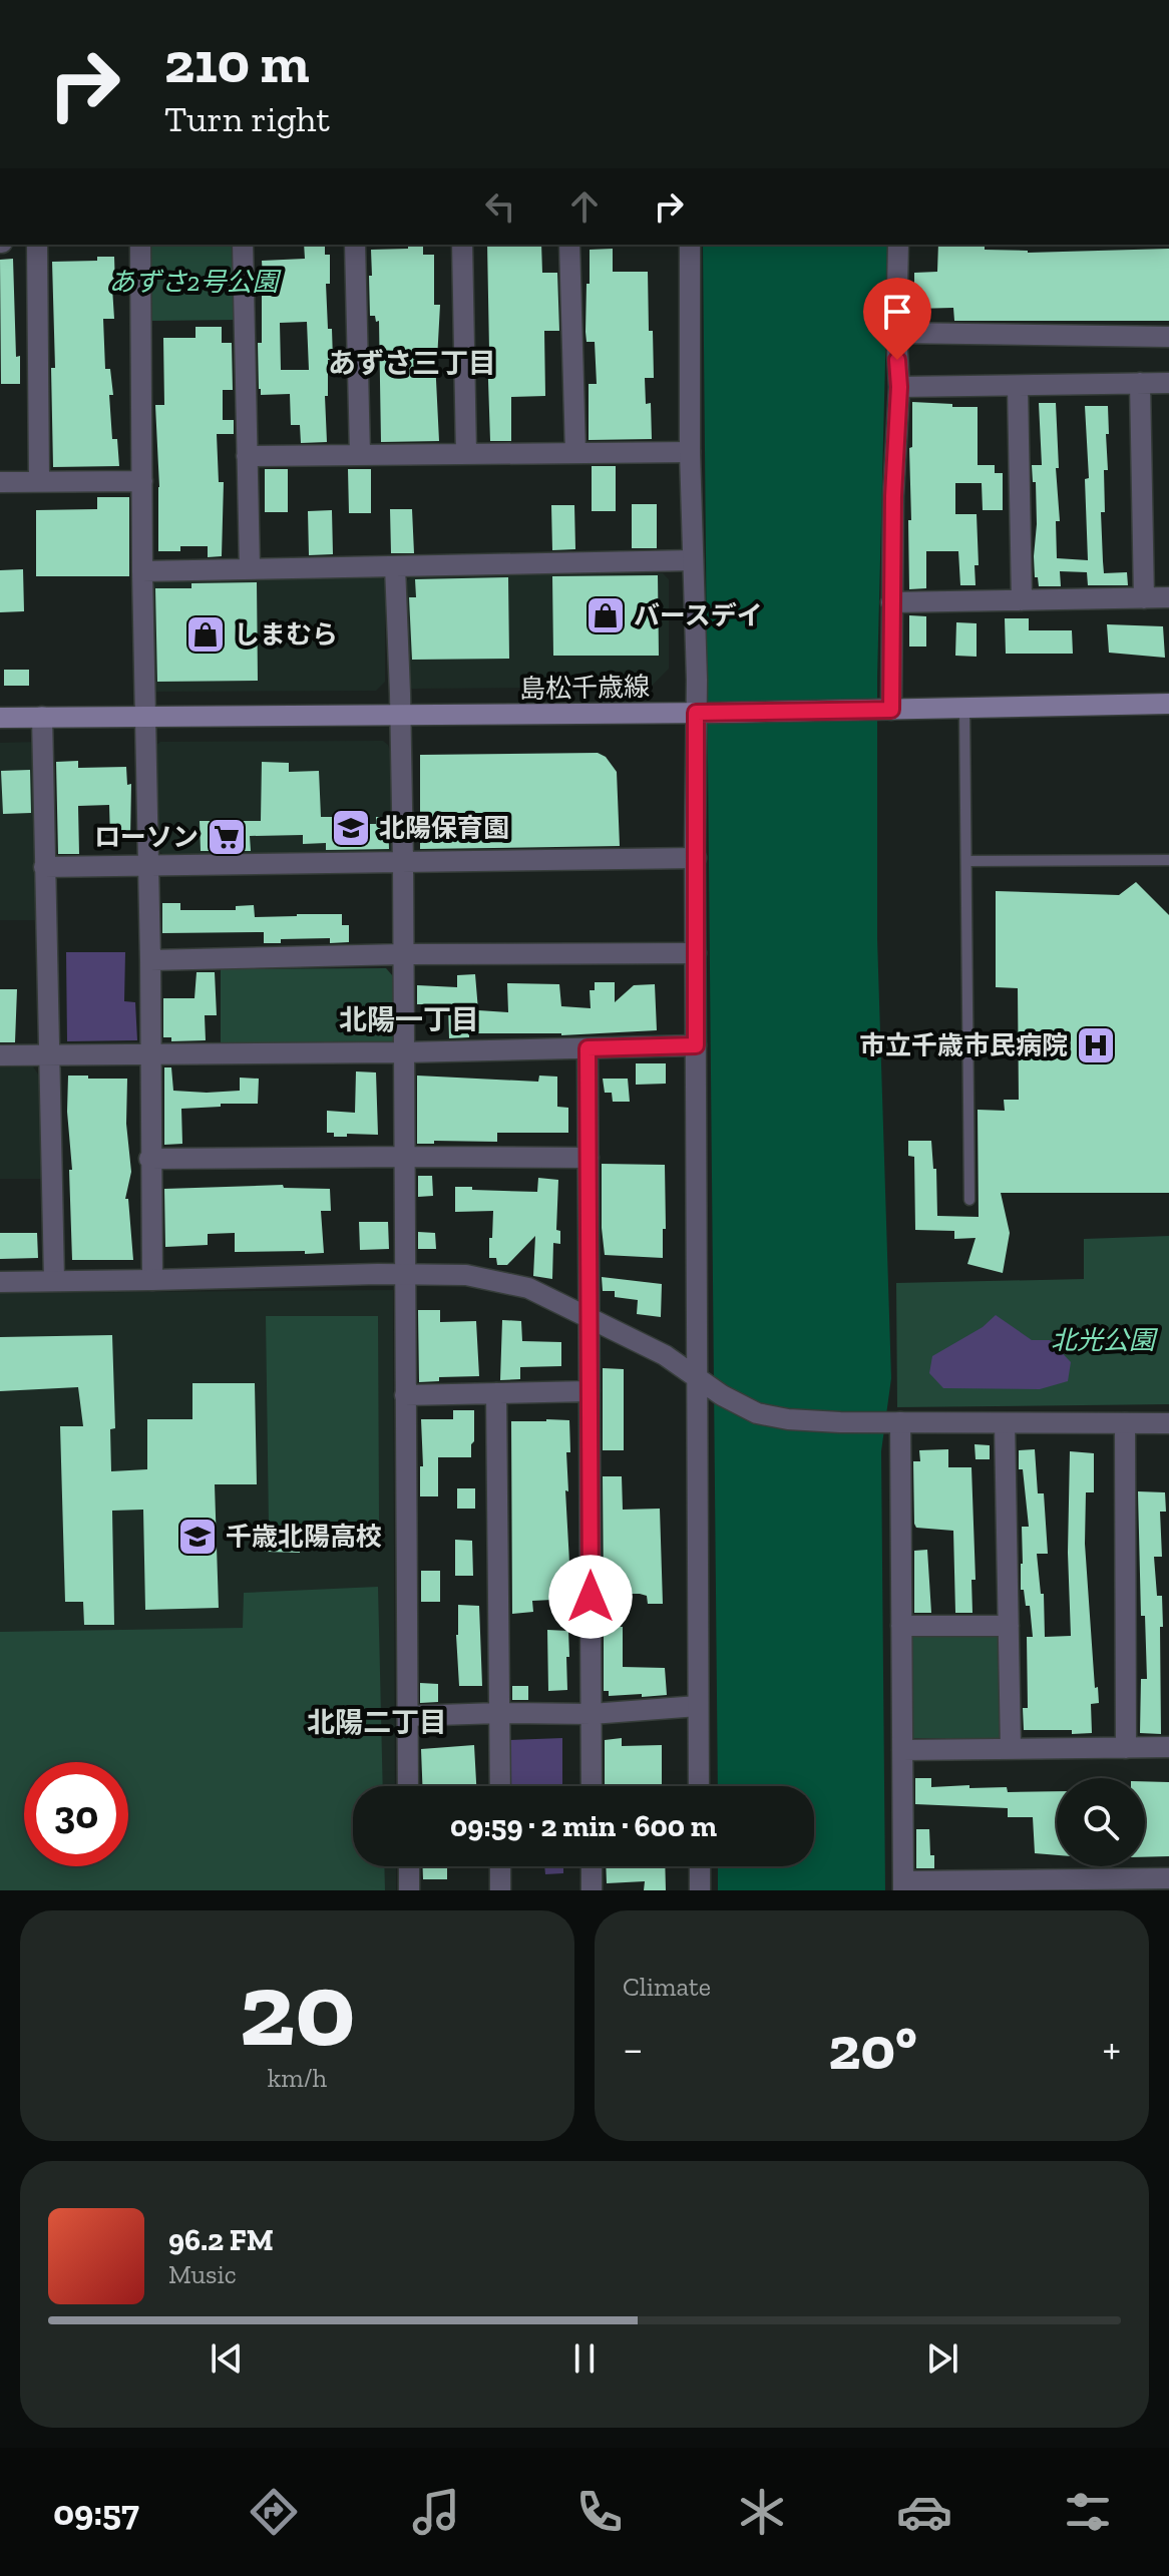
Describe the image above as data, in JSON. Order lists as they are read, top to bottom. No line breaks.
{"streets":{"main road":["島松千歳線"]},"districts":["あずさ三丁目","北陽一丁目","北陽二丁目"],"parks":["あずさ2号公園","北光公園"],"places":{"shop":["バースデイ","しまむら"],"school or university":["北陽保育園","千歳北陽高校"],"supermarket":["ローソン"],"hospital":["市立千歳市民病院"]},"page":{"turn":["210 m","Turn right"],"limit":"30","trip":"09:59 · 2 min · 600 m","tile":[["20","km/h"],"Climate"],"heat":["−","20°","+"],"song":["96.2 FM","Music"],"tabs":"09:57"}}
